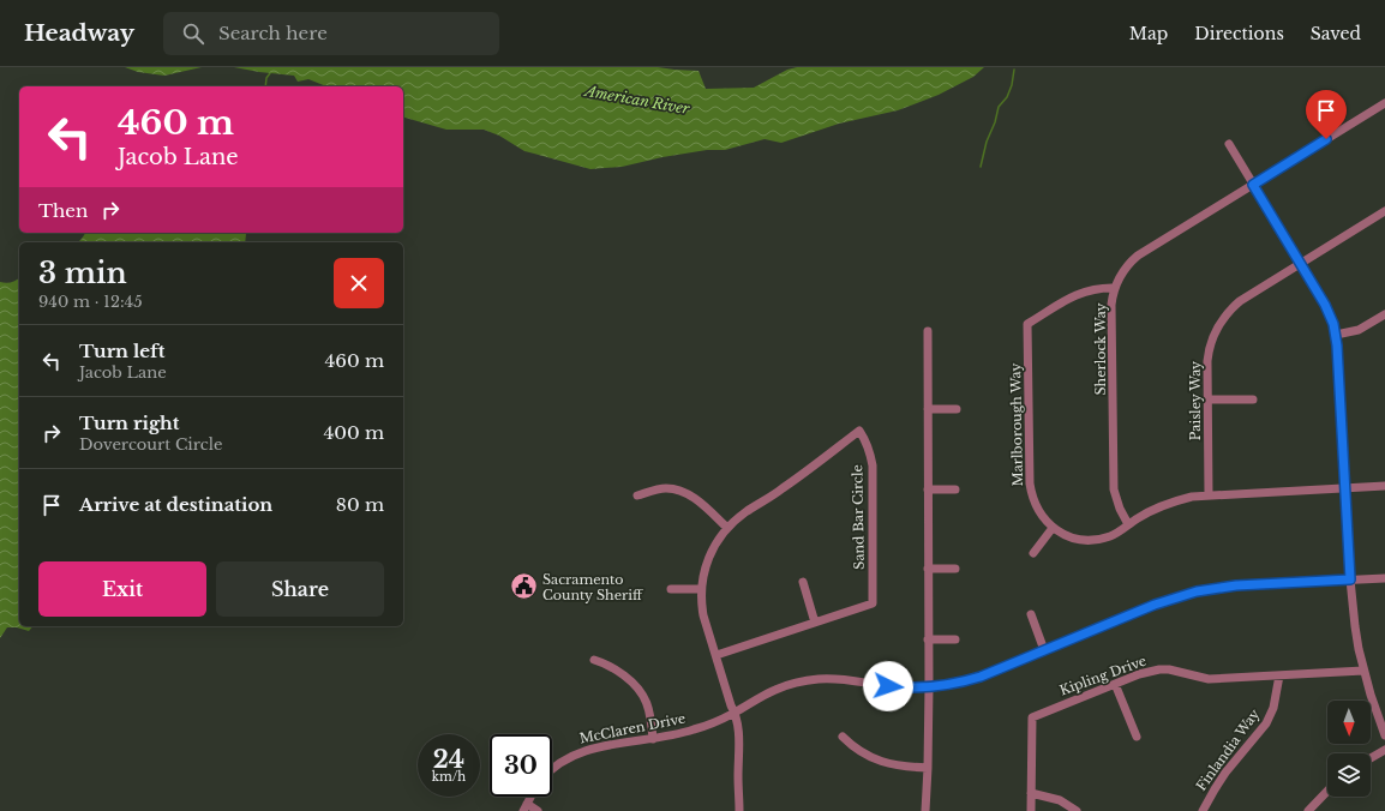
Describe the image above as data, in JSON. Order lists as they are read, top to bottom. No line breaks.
{"streets":{"street":["Sherlock Way","Paisley Way","Marlborough Way","Sand Bar Circle","Kipling Drive","McClaren Drive","Finlandia Way"]},"crossings":[["Sherlock Way","Marlborough Way"],["Paisley Way","Marlborough Way"],["Kipling Drive","Finlandia Way"]],"water":["American River"],"places":{"public building":["Sacramento County Sheriff"]},"north":"bottom","page":{"header":"Headway","search":"Search here","nav":["Map","Directions","Saved"],"turn":["460 m","Jacob Lane"],"then":"Then","heading":["3 min","940 m · 12:45"],"list":[{"name":"Turn left","note":"Jacob Lane","value":"460 m"},{"name":"Turn right","note":"Dovercourt Circle","value":"400 m"},{"name":"Arrive at destination","value":"80 m"}],"buttons":["Exit","Share"],"speed":"24 km/h","limit":"30"}}
